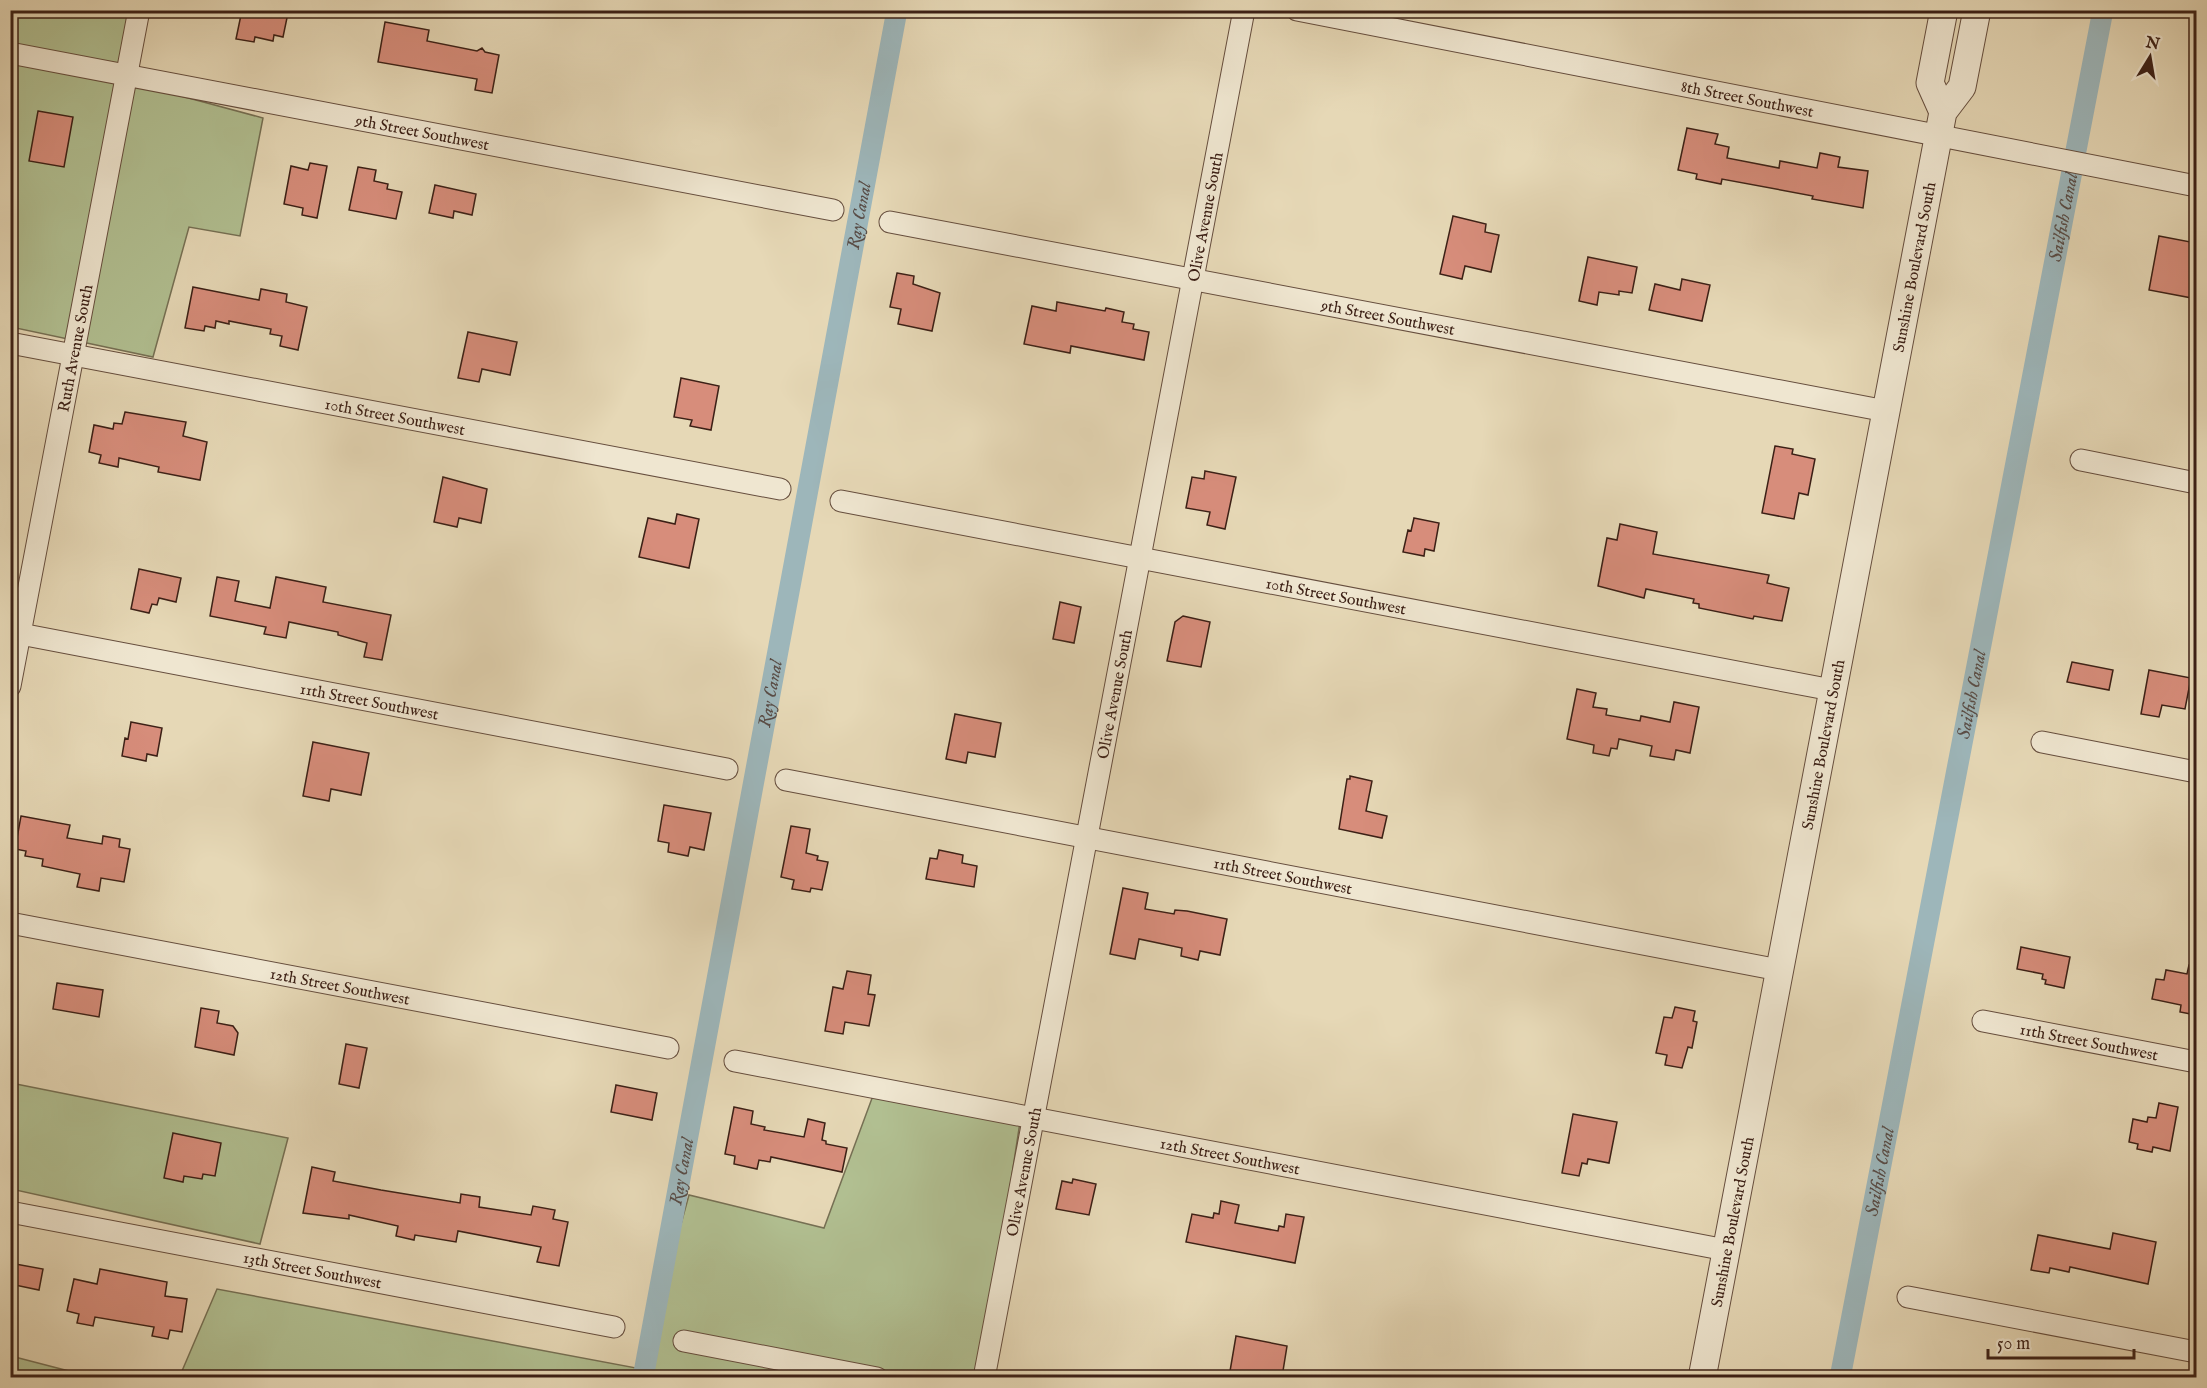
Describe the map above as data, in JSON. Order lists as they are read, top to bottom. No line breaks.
{"streets":{"street":["8th Street Southwest","9th Street Southwest","Olive Avenue South","Sunshine Boulevard South","Ruth Avenue South","10th Street Southwest","11th Street Southwest","12th Street Southwest","13th Street Southwest"]},"crossings":[["8th Street Southwest","Sunshine Boulevard South"],["9th Street Southwest","Olive Avenue South"],["9th Street Southwest","Sunshine Boulevard South"],["9th Street Southwest","Ruth Avenue South"],["Olive Avenue South","10th Street Southwest"],["Olive Avenue South","11th Street Southwest"],["Olive Avenue South","12th Street Southwest"],["Sunshine Boulevard South","10th Street Southwest"],["Sunshine Boulevard South","11th Street Southwest"],["Sunshine Boulevard South","12th Street Southwest"],["Ruth Avenue South","10th Street Southwest"],["Ruth Avenue South","11th Street Southwest"]],"water":["Ray Canal","Sailfish Canal"],"scale_bar":"50 m","north":"top"}
